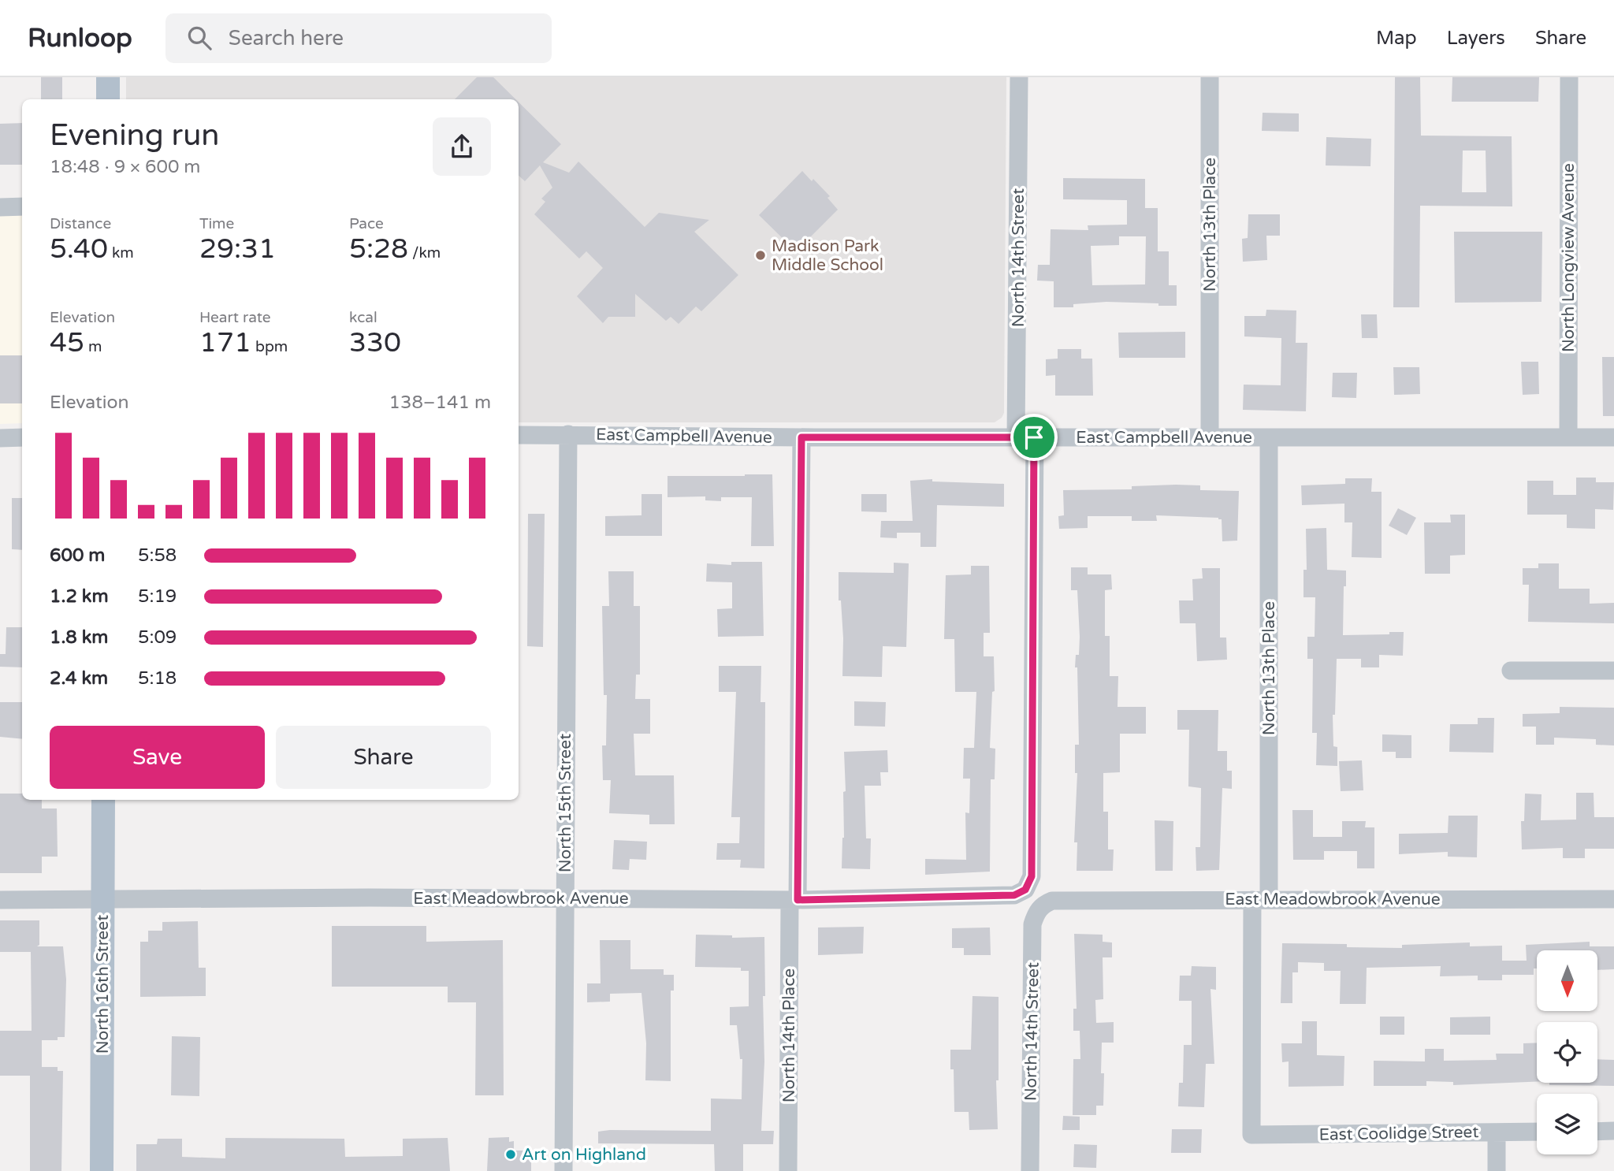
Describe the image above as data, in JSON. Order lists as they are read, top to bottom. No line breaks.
{"streets":{"main road":["North 16th Street"],"street":["North 13th Place","North 14th Street","North Longview Avenue","East Campbell Avenue","North 15th Street","East Meadowbrook Avenue","North 14th Place","East Coolidge Street"]},"crossings":[["North 13th Place","East Campbell Avenue"],["North 13th Place","East Meadowbrook Avenue"],["North 13th Place","East Coolidge Street"],["North 14th Street","East Campbell Avenue"],["North 14th Street","East Meadowbrook Avenue"],["North Longview Avenue","East Campbell Avenue"],["East Campbell Avenue","North 15th Street"],["East Campbell Avenue","East Meadowbrook Avenue"],["East Campbell Avenue","North 14th Place"],["North 15th Street","East Meadowbrook Avenue"],["East Meadowbrook Avenue","North 16th Street"],["East Meadowbrook Avenue","North 14th Place"]],"places":["Madison Park Middle School","Art on Highland"],"north":"bottom","page":{"header":"Runloop","search":"Search here","nav":["Map","Layers","Share"],"heading":["Evening run","18:48 · 9 × 600 m"],"stats":[["Distance","5.40 km"],["Time","29:31"],["Pace","5:28 /km"],["Elevation","45 m"],["Heart rate","171 bpm"],["kcal","330"]],"chart":["Elevation","138–141 m"],"list":[{"name":"600 m","note":"5:58"},{"name":"1.2 km","note":"5:19"},{"name":"1.8 km","note":"5:09"},{"name":"2.4 km","note":"5:18"}],"buttons":["Save","Share"]}}
